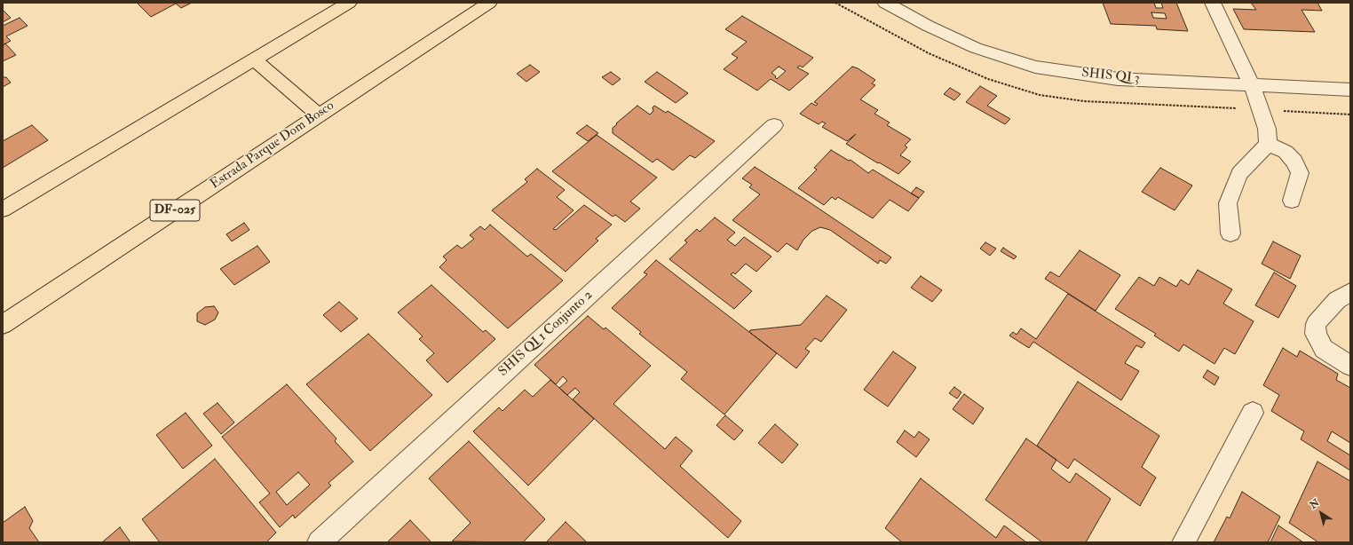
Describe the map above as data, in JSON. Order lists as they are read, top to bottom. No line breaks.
{"streets":{"main road":["Estrada Parque Dom Bosco","DF-025"],"street":["SHIS QI 3","SHIS QI 1 Conjunto 2"]},"north":"top left"}
